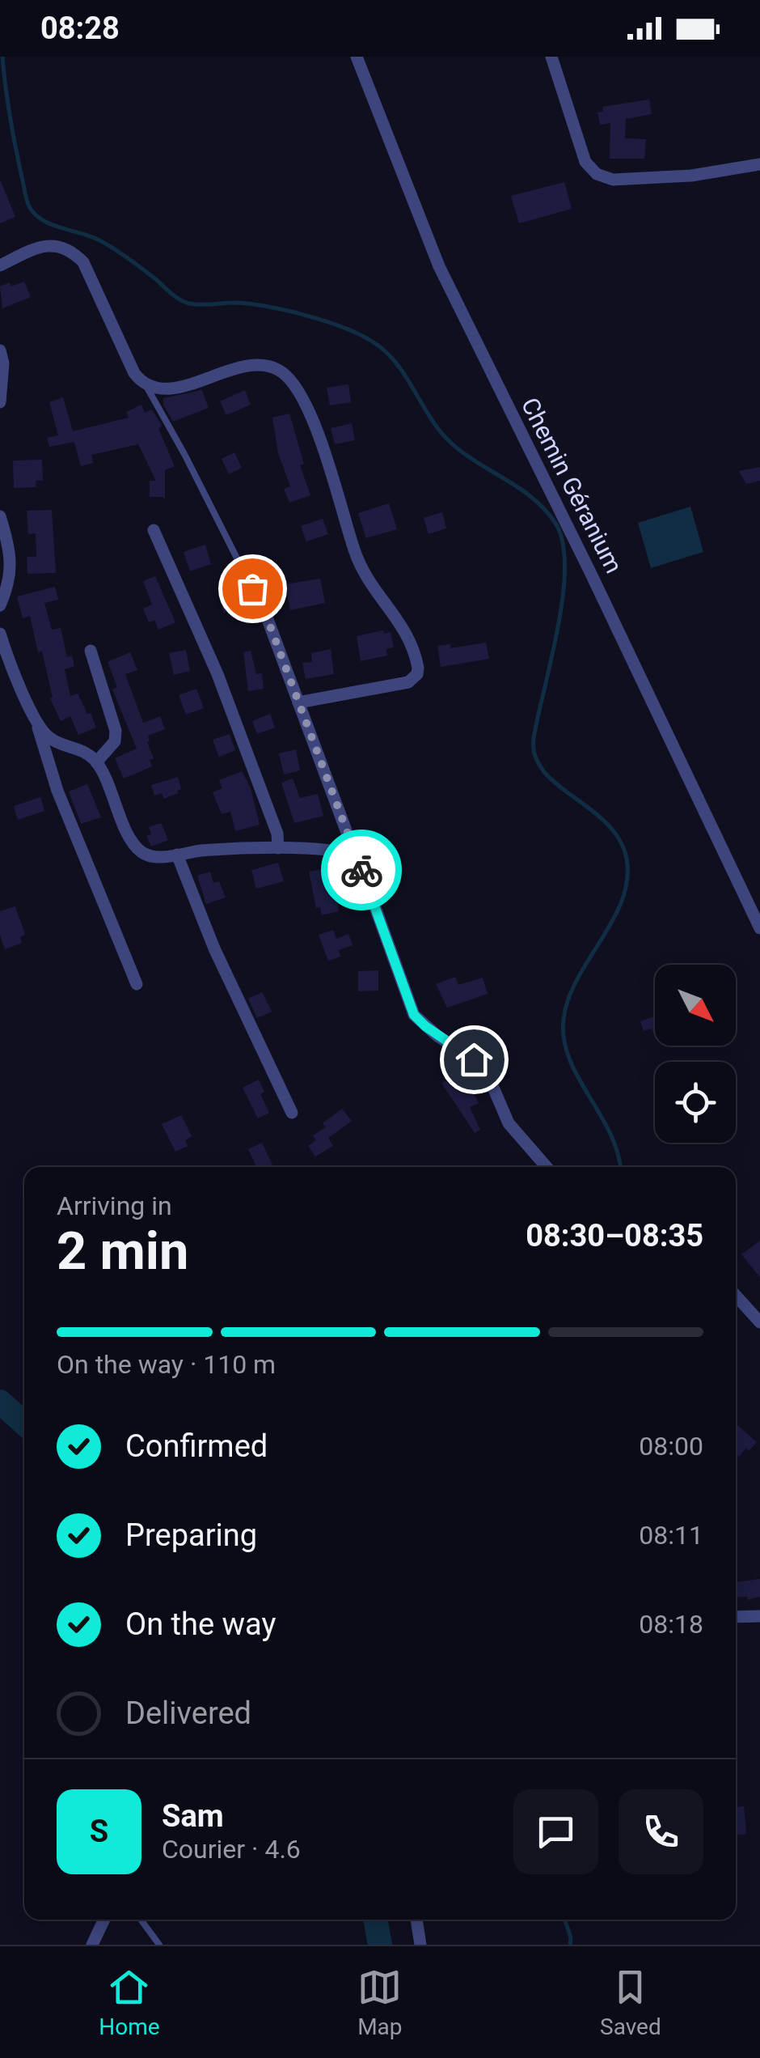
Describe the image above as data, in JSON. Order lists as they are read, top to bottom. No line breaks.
{"streets":{"street":["Chemin Géranium"]},"north":"bottom right","page":{"status":"08:28","heading":["2 min","Arriving in","08:30–08:35"],"panel":["Sam","Courier · 4.6"],"bar":"On the way · 110 m","list":[["Confirmed","08:00"],["Preparing","08:11"],["On the way","08:18"],"Delivered"],"round":"S","tabs":["Home","Map","Saved"]}}
